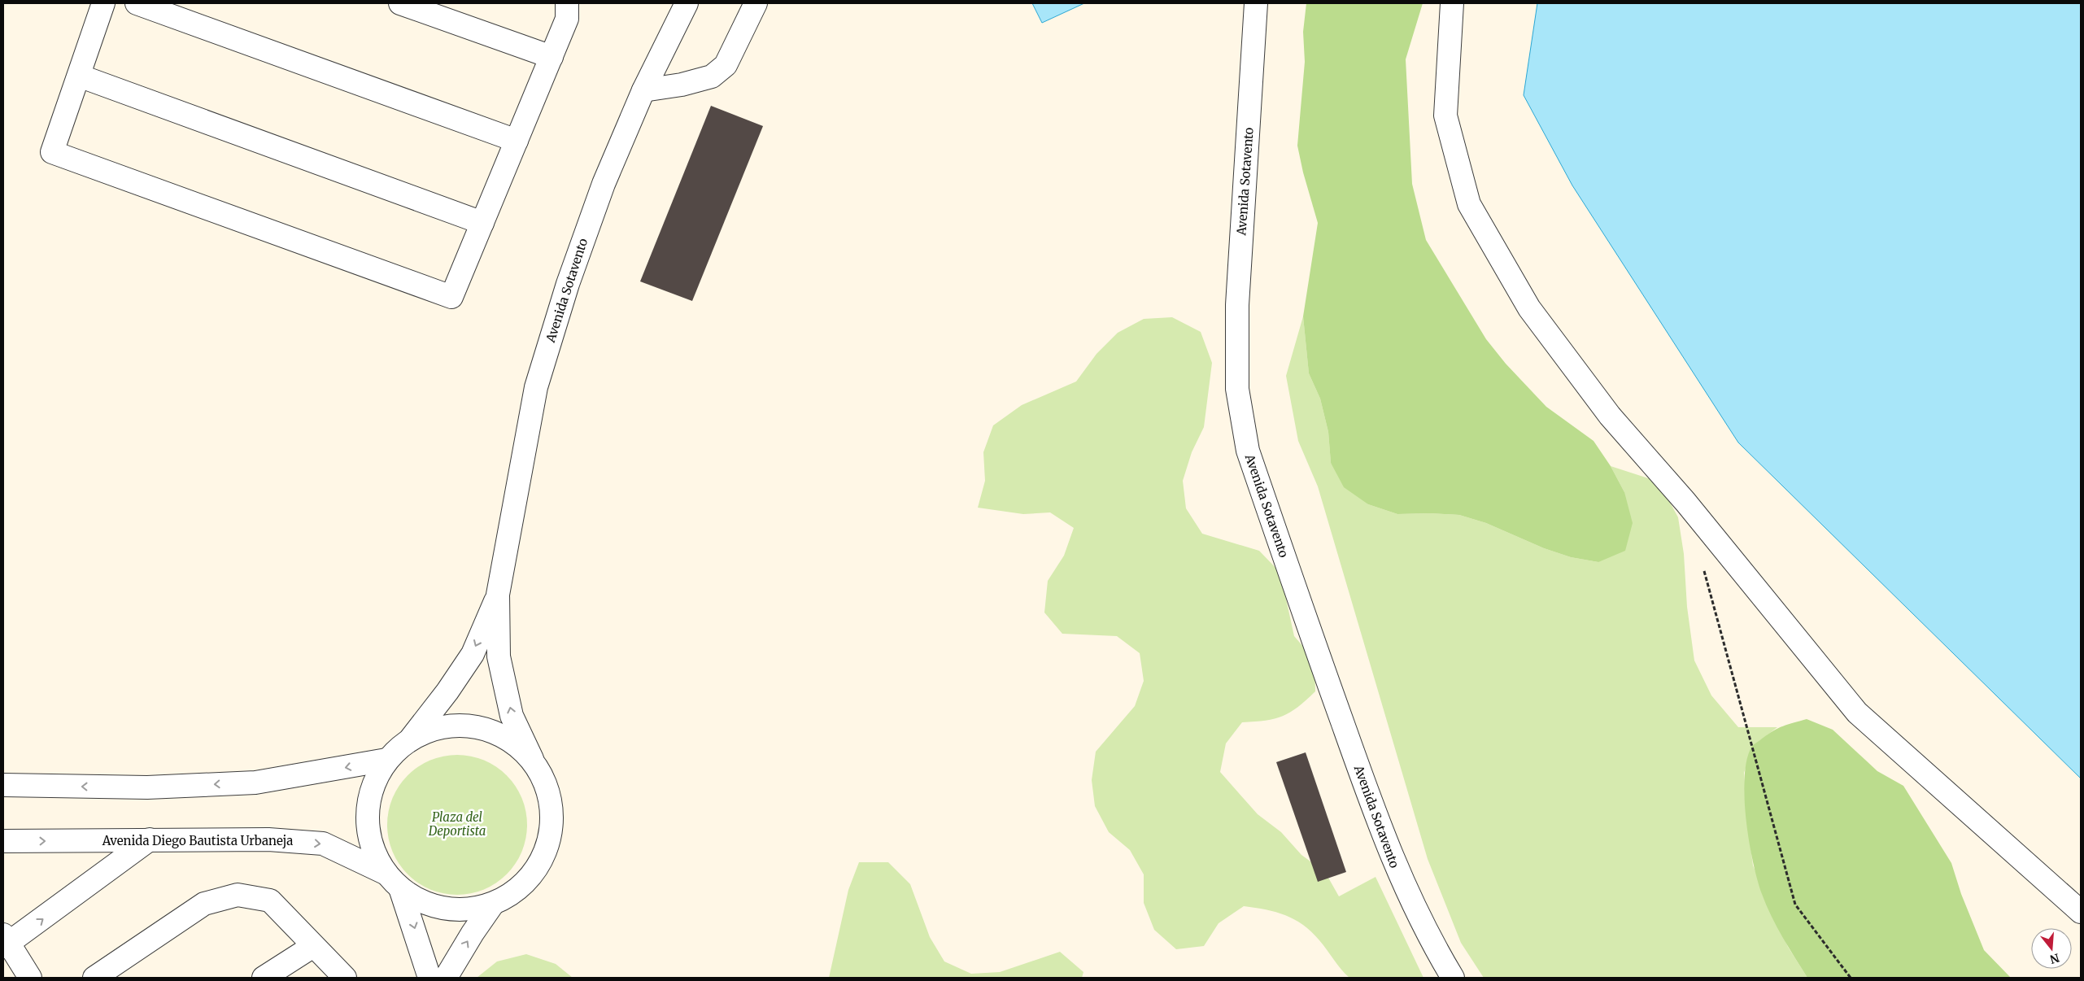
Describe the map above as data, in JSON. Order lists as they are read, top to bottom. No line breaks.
{"streets":{"street":["Avenida Sotavento","Avenida Diego Bautista Urbaneja"]},"crossings":[["Avenida Sotavento","Avenida Diego Bautista Urbaneja"]],"parks":["Plaza del Deportista"],"north":"bottom"}
